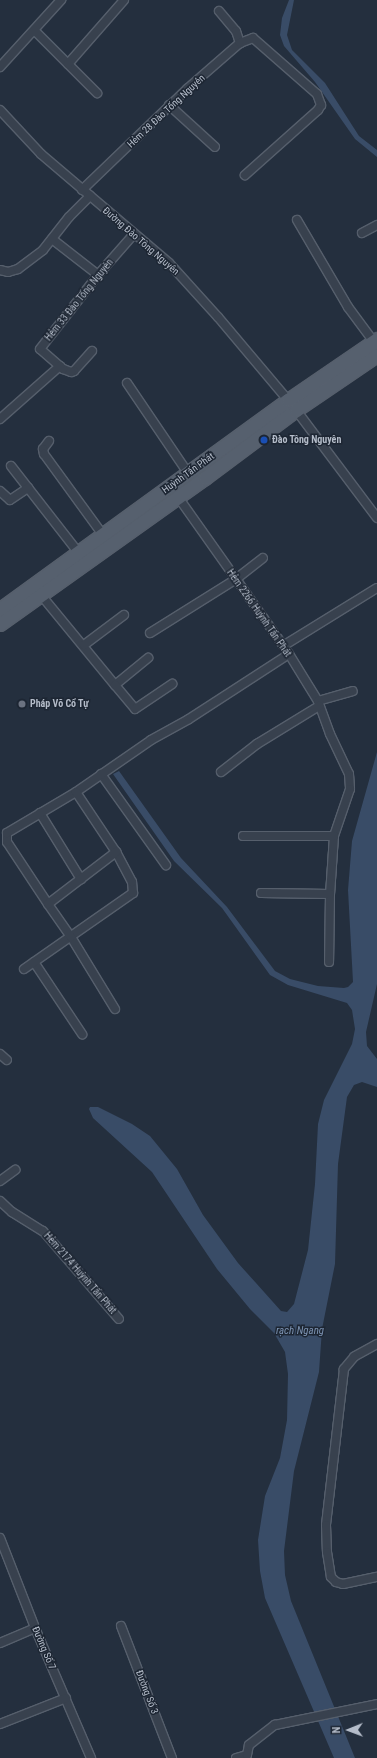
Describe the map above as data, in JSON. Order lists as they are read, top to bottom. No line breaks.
{"streets":{"main road":["Huỳnh Tấn Phát"],"street":["Hẻm 28 Đào Tống Nguyên","Đường Đào Tông Nguyên","Hẻm 33 Đào Tống Nguyên","Hẻm 2266 Huỳnh Tấn Phát","Hẻm 2174 Huỳnh Tấn Phát","Đường Số 7","Đường Số 3"]},"crossings":[["Hẻm 28 Đào Tống Nguyên","Đường Đào Tông Nguyên"],["Đường Đào Tông Nguyên","Hẻm 33 Đào Tống Nguyên"],["Đường Đào Tông Nguyên","Huỳnh Tấn Phát"],["Huỳnh Tấn Phát","Hẻm 2266 Huỳnh Tấn Phát"]],"water":["rạch Ngang"],"places":["Đào Tông Nguyên","Pháp Võ Cổ Tự"],"north":"left"}
